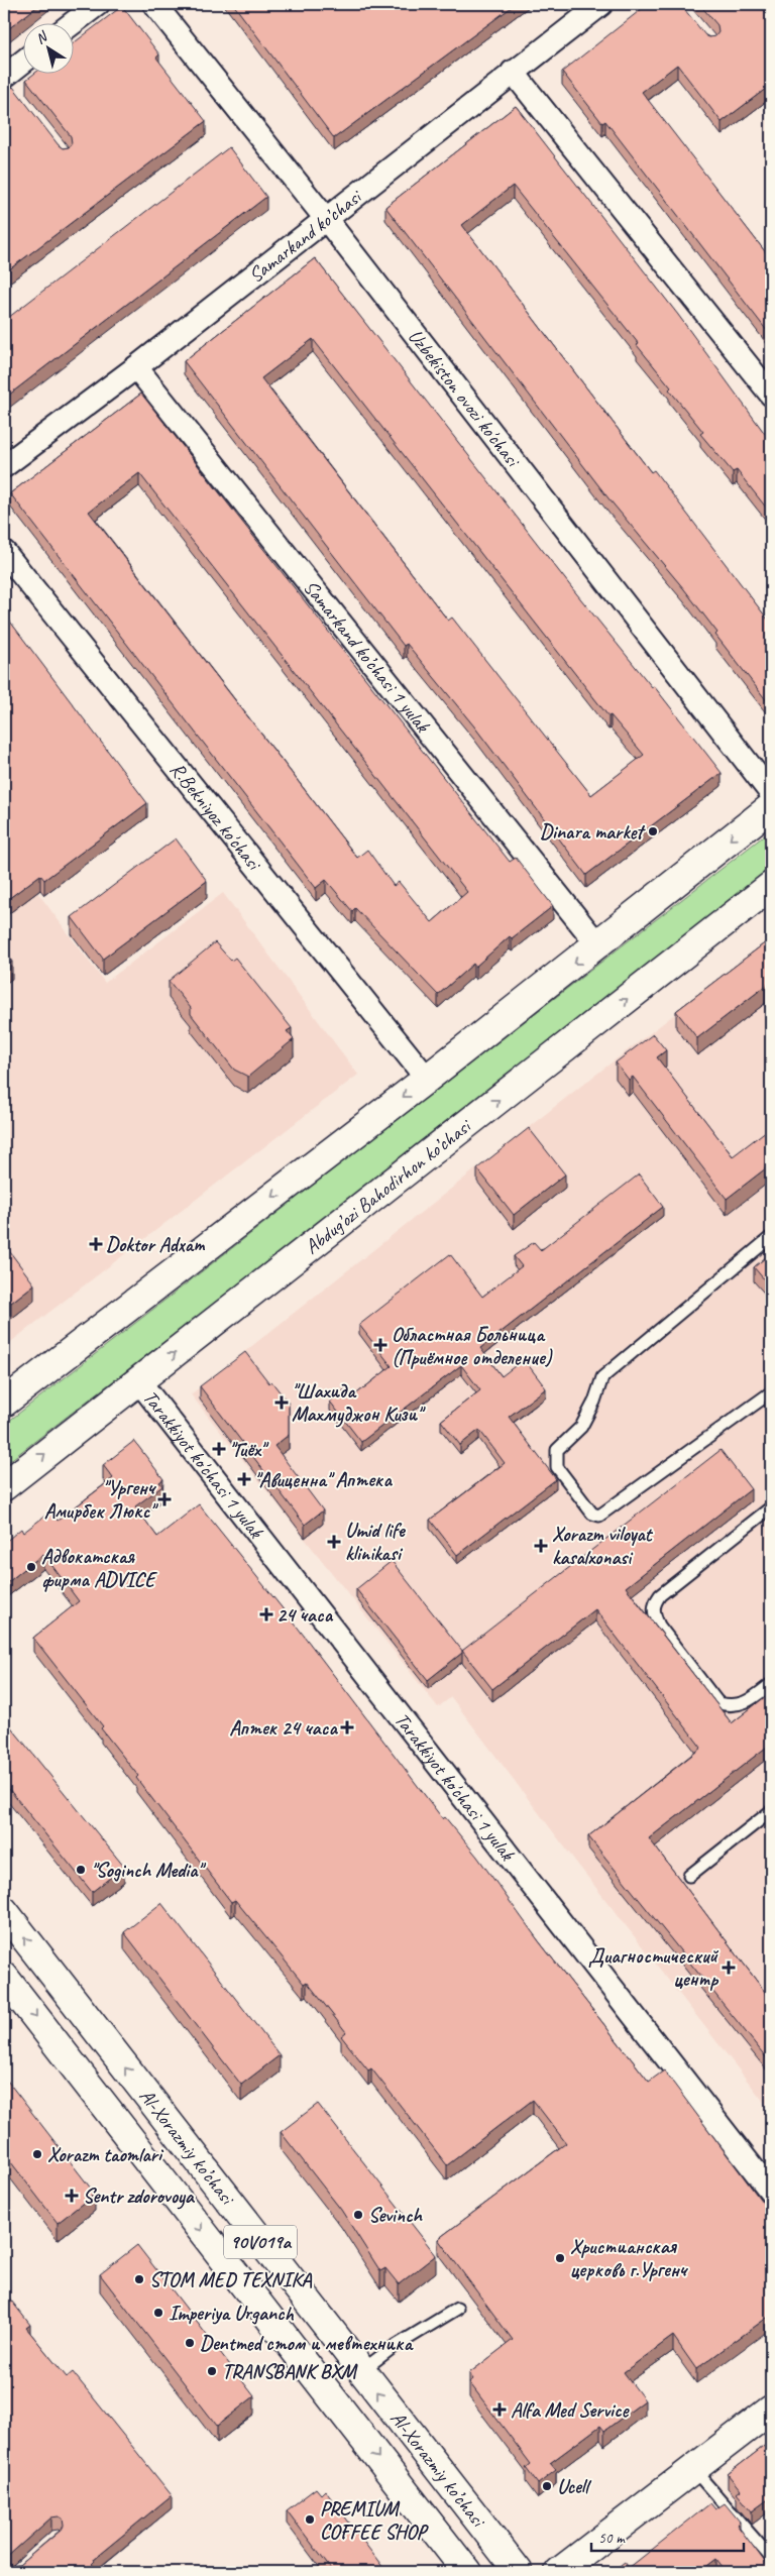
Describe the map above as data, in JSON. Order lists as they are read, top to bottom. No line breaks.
{"streets":{"main road":["Abdug’ozi Bahodirhon ko’chasi","Al-Xorazmiy ko’chasi","90V019a"],"street":["Samarkand ko’chasi","Uzbekiston ovozi ko'chasi","Samarkand ko’chasi 1 yulak","R.Bekniyoz ko'chasi","Tarakkiyot ko'chasi 1 yulak"]},"crossings":[["Samarkand ko’chasi","Uzbekiston ovozi ko'chasi"],["Samarkand ko’chasi","Samarkand ko’chasi 1 yulak"],["Abdug’ozi Bahodirhon ko’chasi","Tarakkiyot ko'chasi 1 yulak"]],"places":{"other":["Dinara market","Адвокатская фирма ADVICE","\"Soginch Media\"","Xorazm taomlari","Sevinch","Христианская церковь г.Ургенч","STOM MED TEXNIKA","Imperiya Urganch","Dentmed стом и мевтехника","TRANSBANK BXM","Ucell","PREMIUM COFFEE SHOP"],"health":["Doktor Adxam","Областная Больница (Приёмное отделение)","\"Шахида Махмуджон Кизи\"","\"Гиёх\"","\"Авиценна\" Аптека","\"Ургенч Амирбек Люкс\"","Umid life klinikasi","Xorazm viloyat kasalxonasi","24 часа","Аптек 24 часа","Диагностический центр","Sentr zdorovoya","Alfa Med Service"]},"scale_bar":"50 m","north":"top left"}
